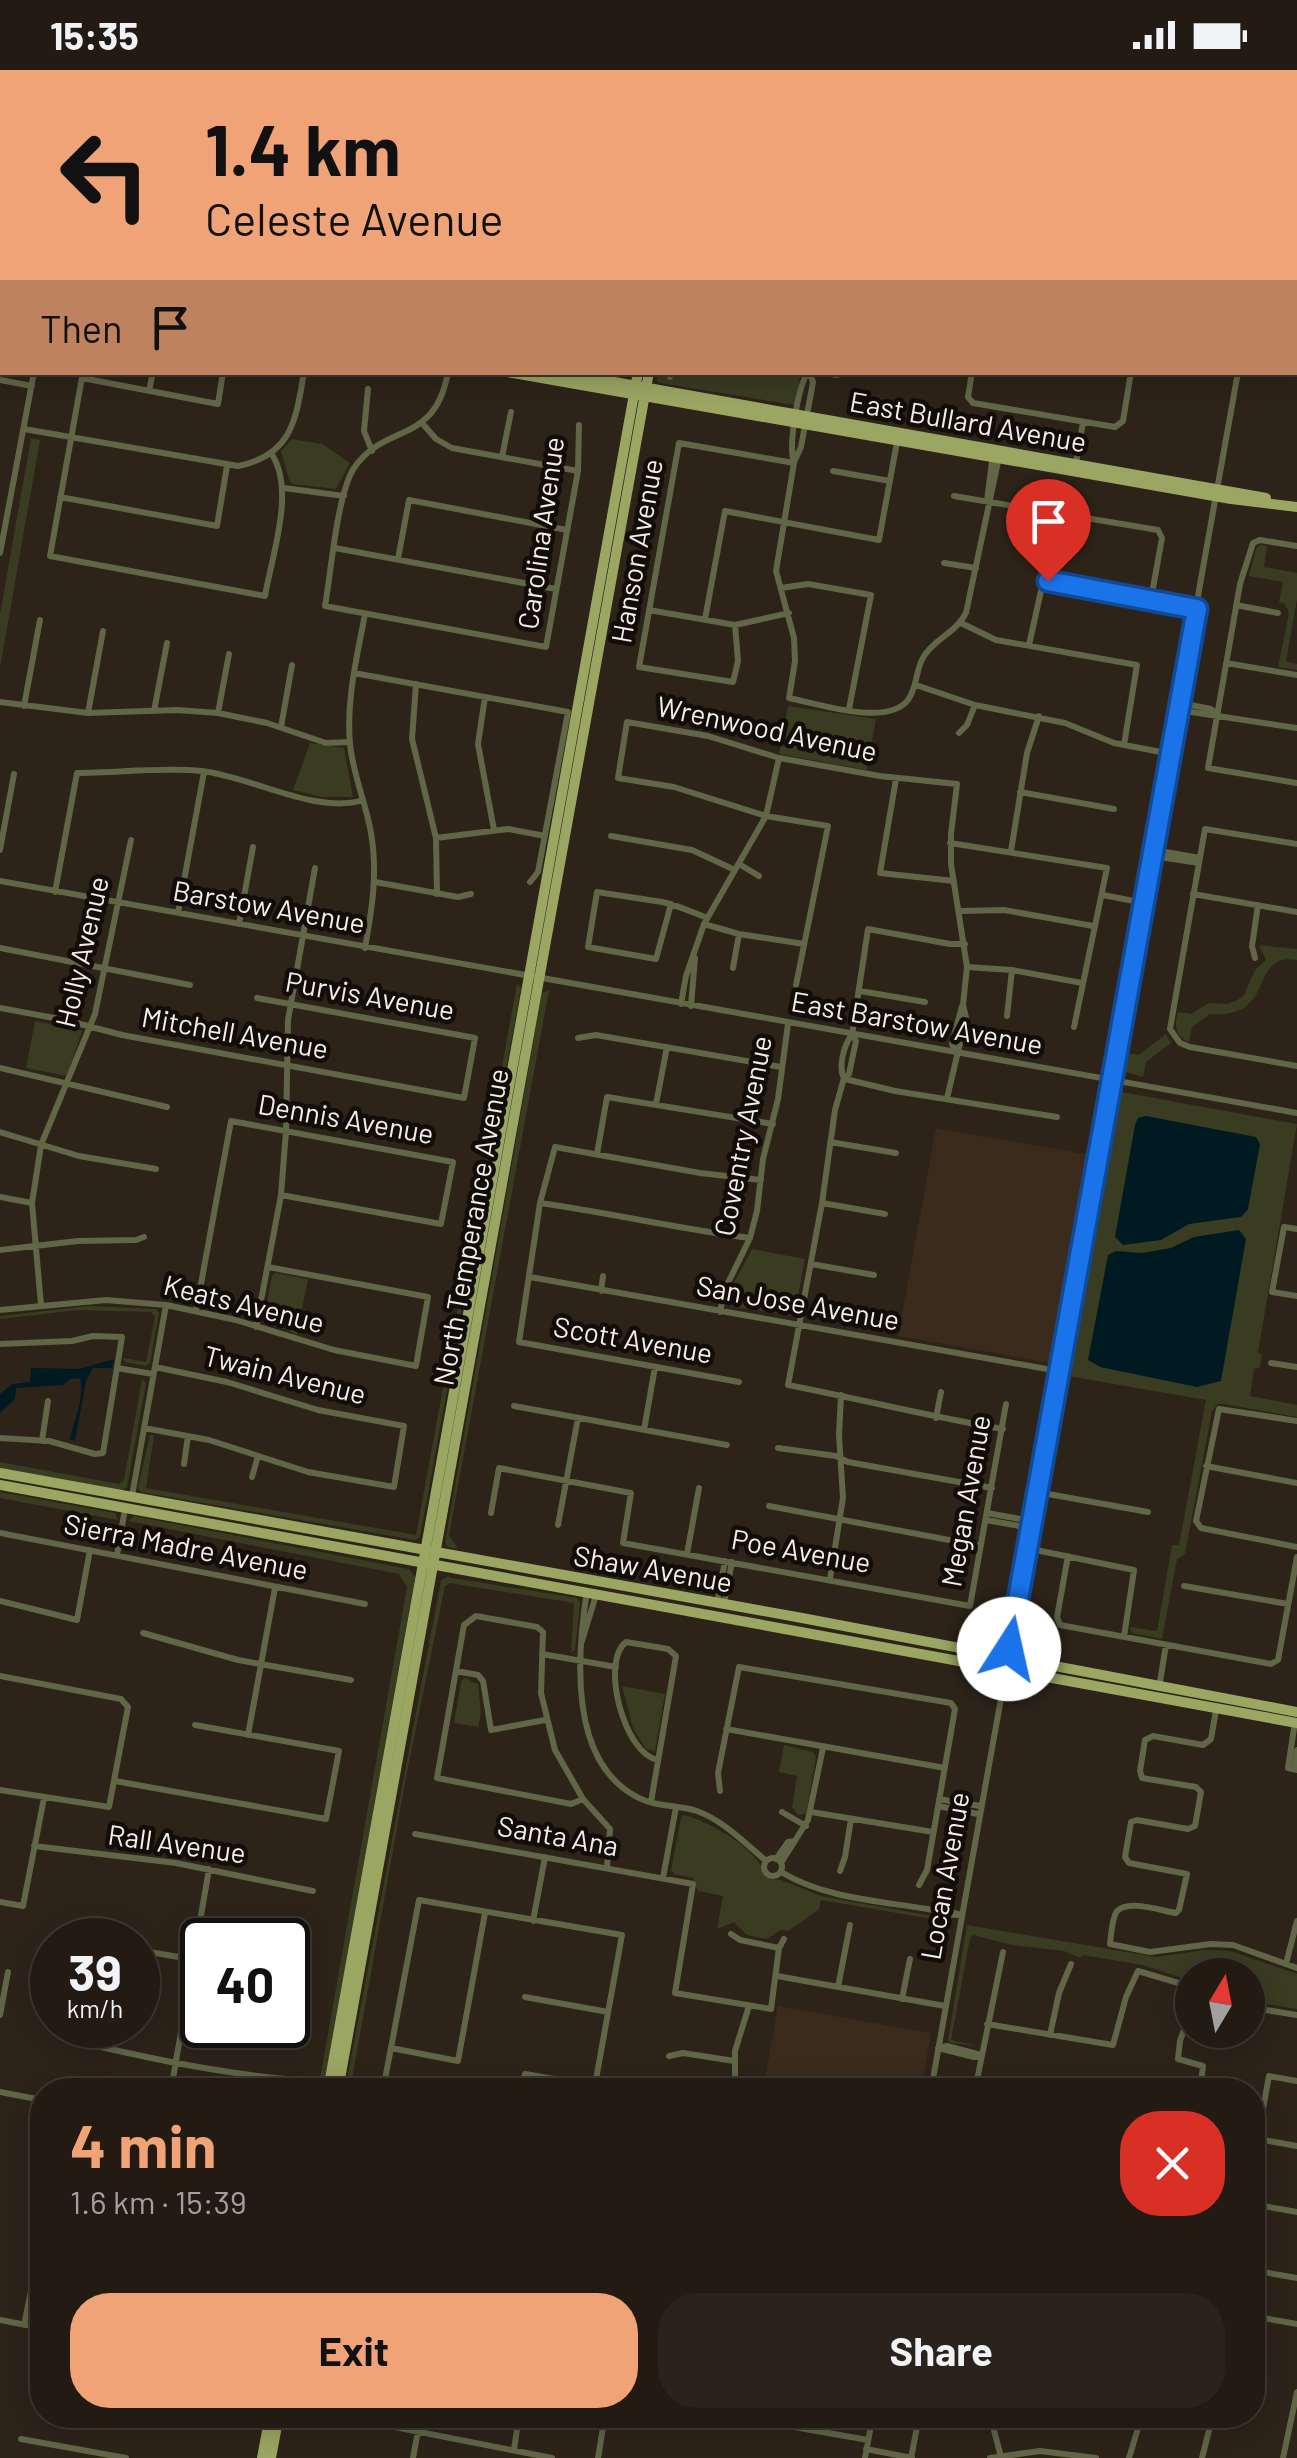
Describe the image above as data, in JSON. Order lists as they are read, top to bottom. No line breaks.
{"streets":{"main road":["East Bullard Avenue","North Temperance Avenue","Shaw Avenue"],"street":["Carolina Avenue","Hanson Avenue","Wrenwood Avenue","Barstow Avenue","Holly Avenue","Purvis Avenue","East Barstow Avenue","Mitchell Avenue","Dennis Avenue","Coventry Avenue","San Jose Avenue","Keats Avenue","Scott Avenue","Twain Avenue","Megan Avenue","Sierra Madre Avenue","Poe Avenue","Santa Ana","Rall Avenue","Locan Avenue"]},"crossings":[["East Bullard Avenue","North Temperance Avenue"],["East Bullard Avenue","Locan Avenue"],["Barstow Avenue","Holly Avenue"],["Barstow Avenue","East Barstow Avenue"],["Barstow Avenue","North Temperance Avenue"],["Holly Avenue","Mitchell Avenue"],["Holly Avenue","Keats Avenue"],["Purvis Avenue","Mitchell Avenue"],["East Barstow Avenue","Coventry Avenue"],["East Barstow Avenue","North Temperance Avenue"],["East Barstow Avenue","Locan Avenue"],["Dennis Avenue","Keats Avenue"],["Coventry Avenue","San Jose Avenue"],["North Temperance Avenue","Shaw Avenue"],["San Jose Avenue","Scott Avenue"],["San Jose Avenue","Locan Avenue"],["Megan Avenue","Poe Avenue"],["Shaw Avenue","Locan Avenue"]],"north":"top","page":{"status":"15:35","turn":["1.4 km","Celeste Avenue"],"then":"Then","speed":"39 km/h","limit":"40","heading":["4 min","1.6 km · 15:39"],"buttons":["Exit","Share"]}}
